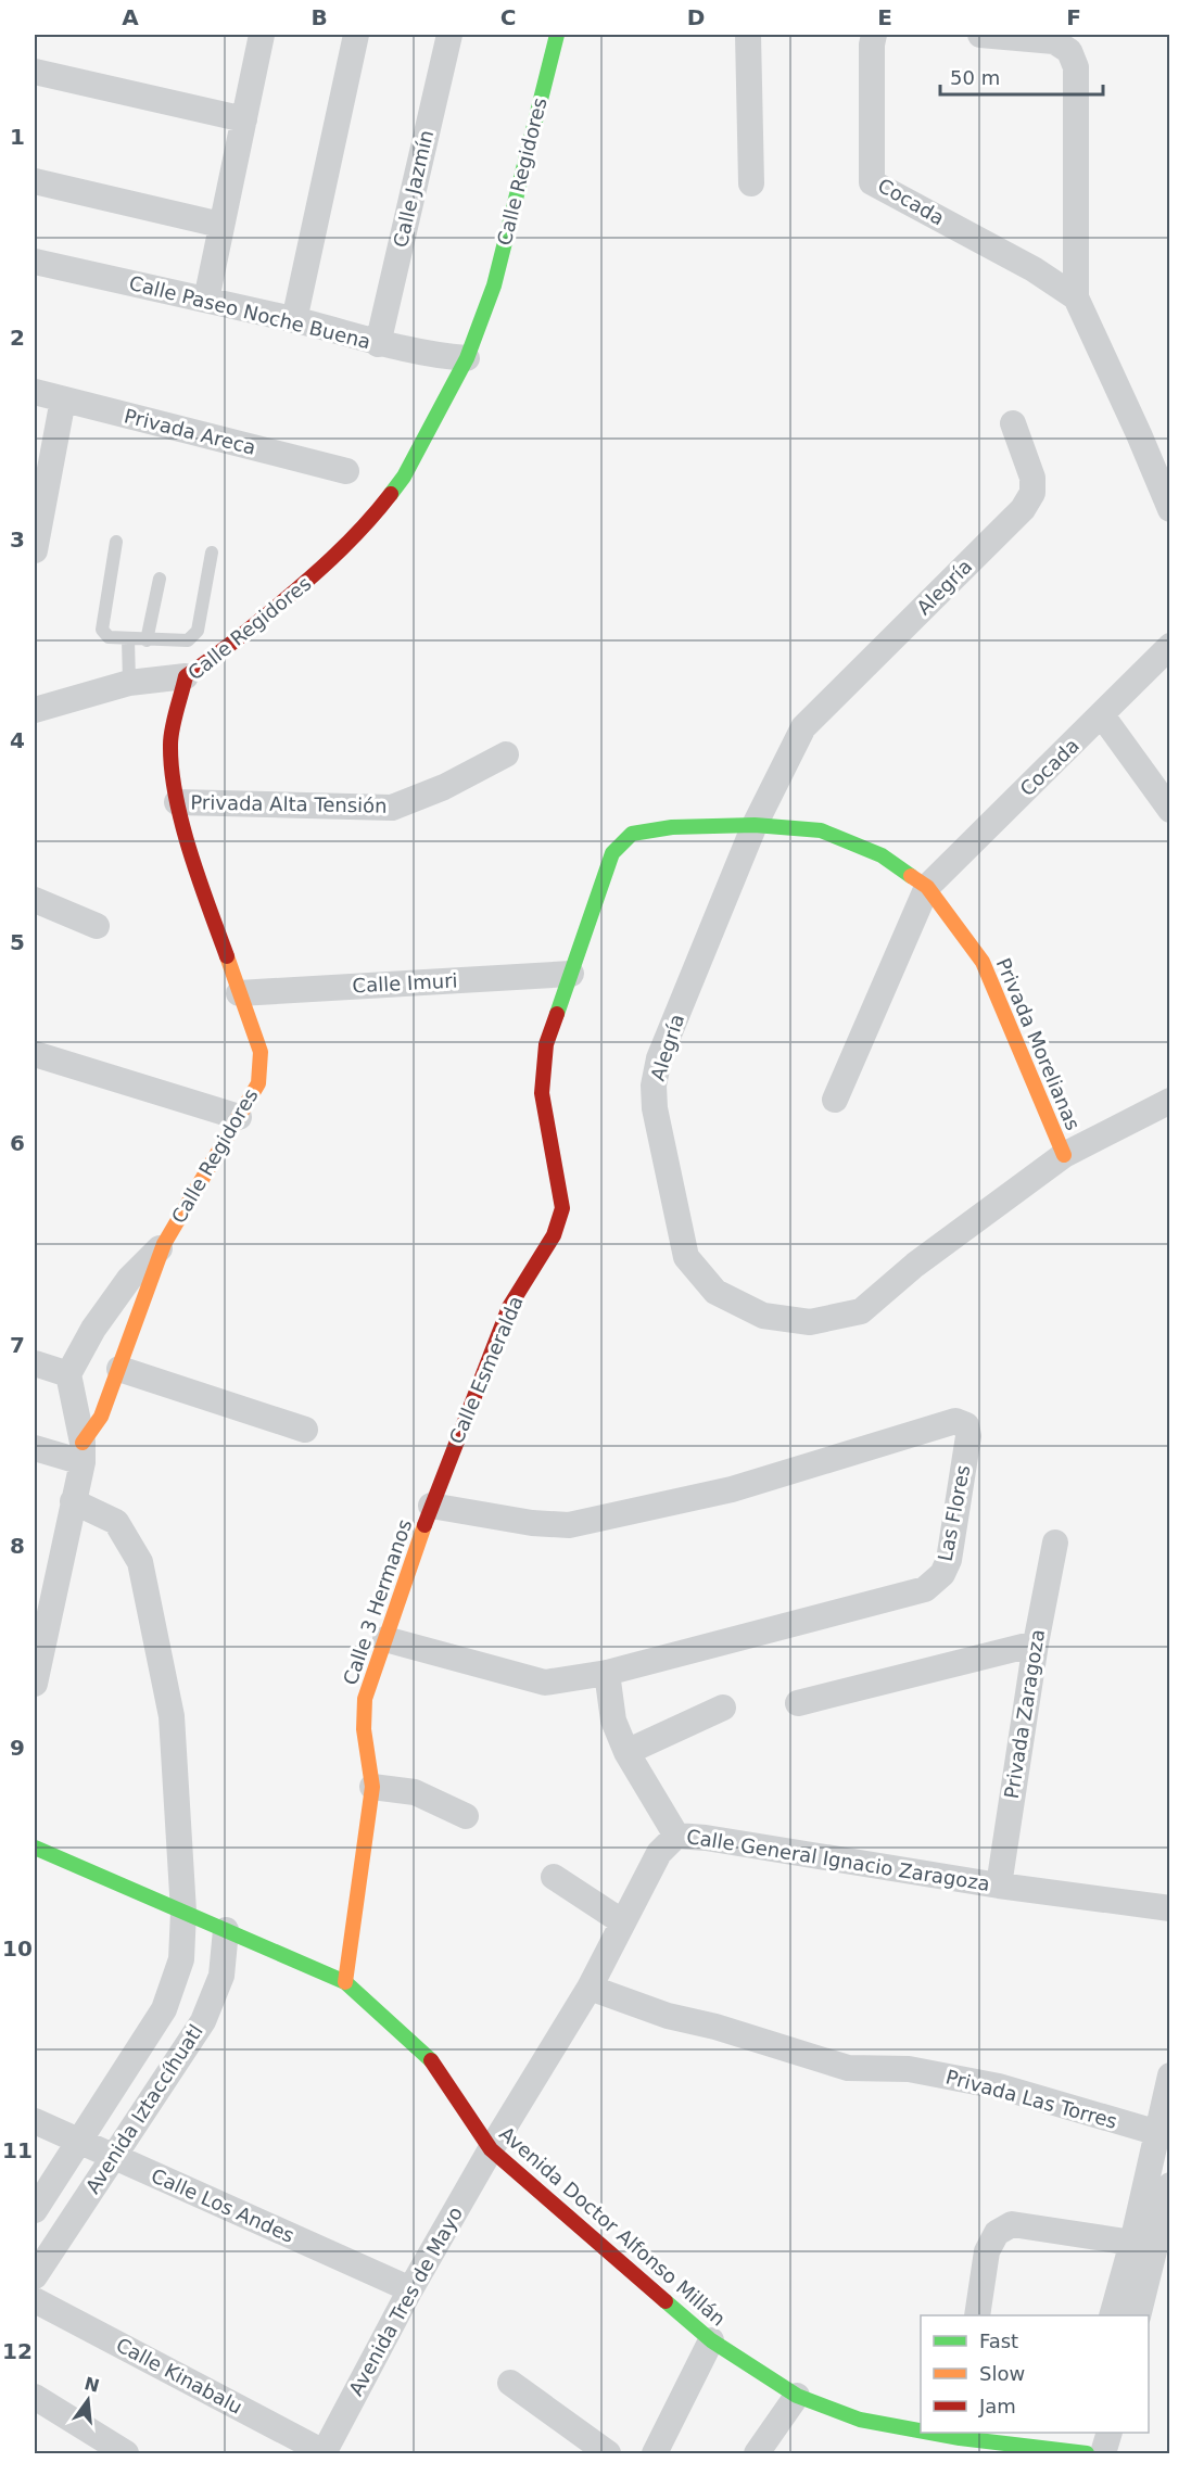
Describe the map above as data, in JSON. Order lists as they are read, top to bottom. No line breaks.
{"streets":{"street":["Calle Regidores","Calle Jazmín","Cocada","Calle Paseo Noche Buena","Privada Areca","Alegría","Privada Alta Tensión","Calle Imuri","Privada Morelianas","Calle Esmeralda","Las Flores","Calle 3 Hermanos","Privada Zaragoza","Calle General Ignacio Zaragoza","Privada Las Torres","Avenida Iztaccíhuatl","Calle Los Andes","Avenida Doctor Alfonso Millán","Avenida Tres de Mayo","Calle Kinabalu"]},"crossings":[["Calle Regidores","Calle Paseo Noche Buena"],["Calle Regidores","Privada Alta Tensión"],["Calle Regidores","Calle Imuri"],["Calle Regidores","Avenida Iztaccíhuatl"],["Calle Jazmín","Calle Paseo Noche Buena"],["Cocada","Privada Morelianas"],["Alegría","Privada Morelianas"],["Alegría","Calle Esmeralda"],["Calle Imuri","Calle Esmeralda"],["Privada Morelianas","Calle Esmeralda"],["Calle Esmeralda","Las Flores"],["Calle Esmeralda","Calle 3 Hermanos"],["Las Flores","Calle 3 Hermanos"],["Calle 3 Hermanos","Avenida Doctor Alfonso Millán"],["Privada Zaragoza","Calle General Ignacio Zaragoza"],["Calle General Ignacio Zaragoza","Privada Las Torres"],["Calle General Ignacio Zaragoza","Avenida Doctor Alfonso Millán"],["Calle General Ignacio Zaragoza","Avenida Tres de Mayo"],["Avenida Iztaccíhuatl","Calle Los Andes"],["Avenida Iztaccíhuatl","Avenida Doctor Alfonso Millán"],["Calle Los Andes","Avenida Tres de Mayo"],["Avenida Doctor Alfonso Millán","Avenida Tres de Mayo"],["Avenida Tres de Mayo","Calle Kinabalu"]],"legend":["Fast","Slow","Jam"],"scale_bar":"50 m","north":"top","grid":{"columns":["A","B","C","D","E","F"],"rows":["1","2","3","4","5","6","7","8","9","10","11","12"]}}
